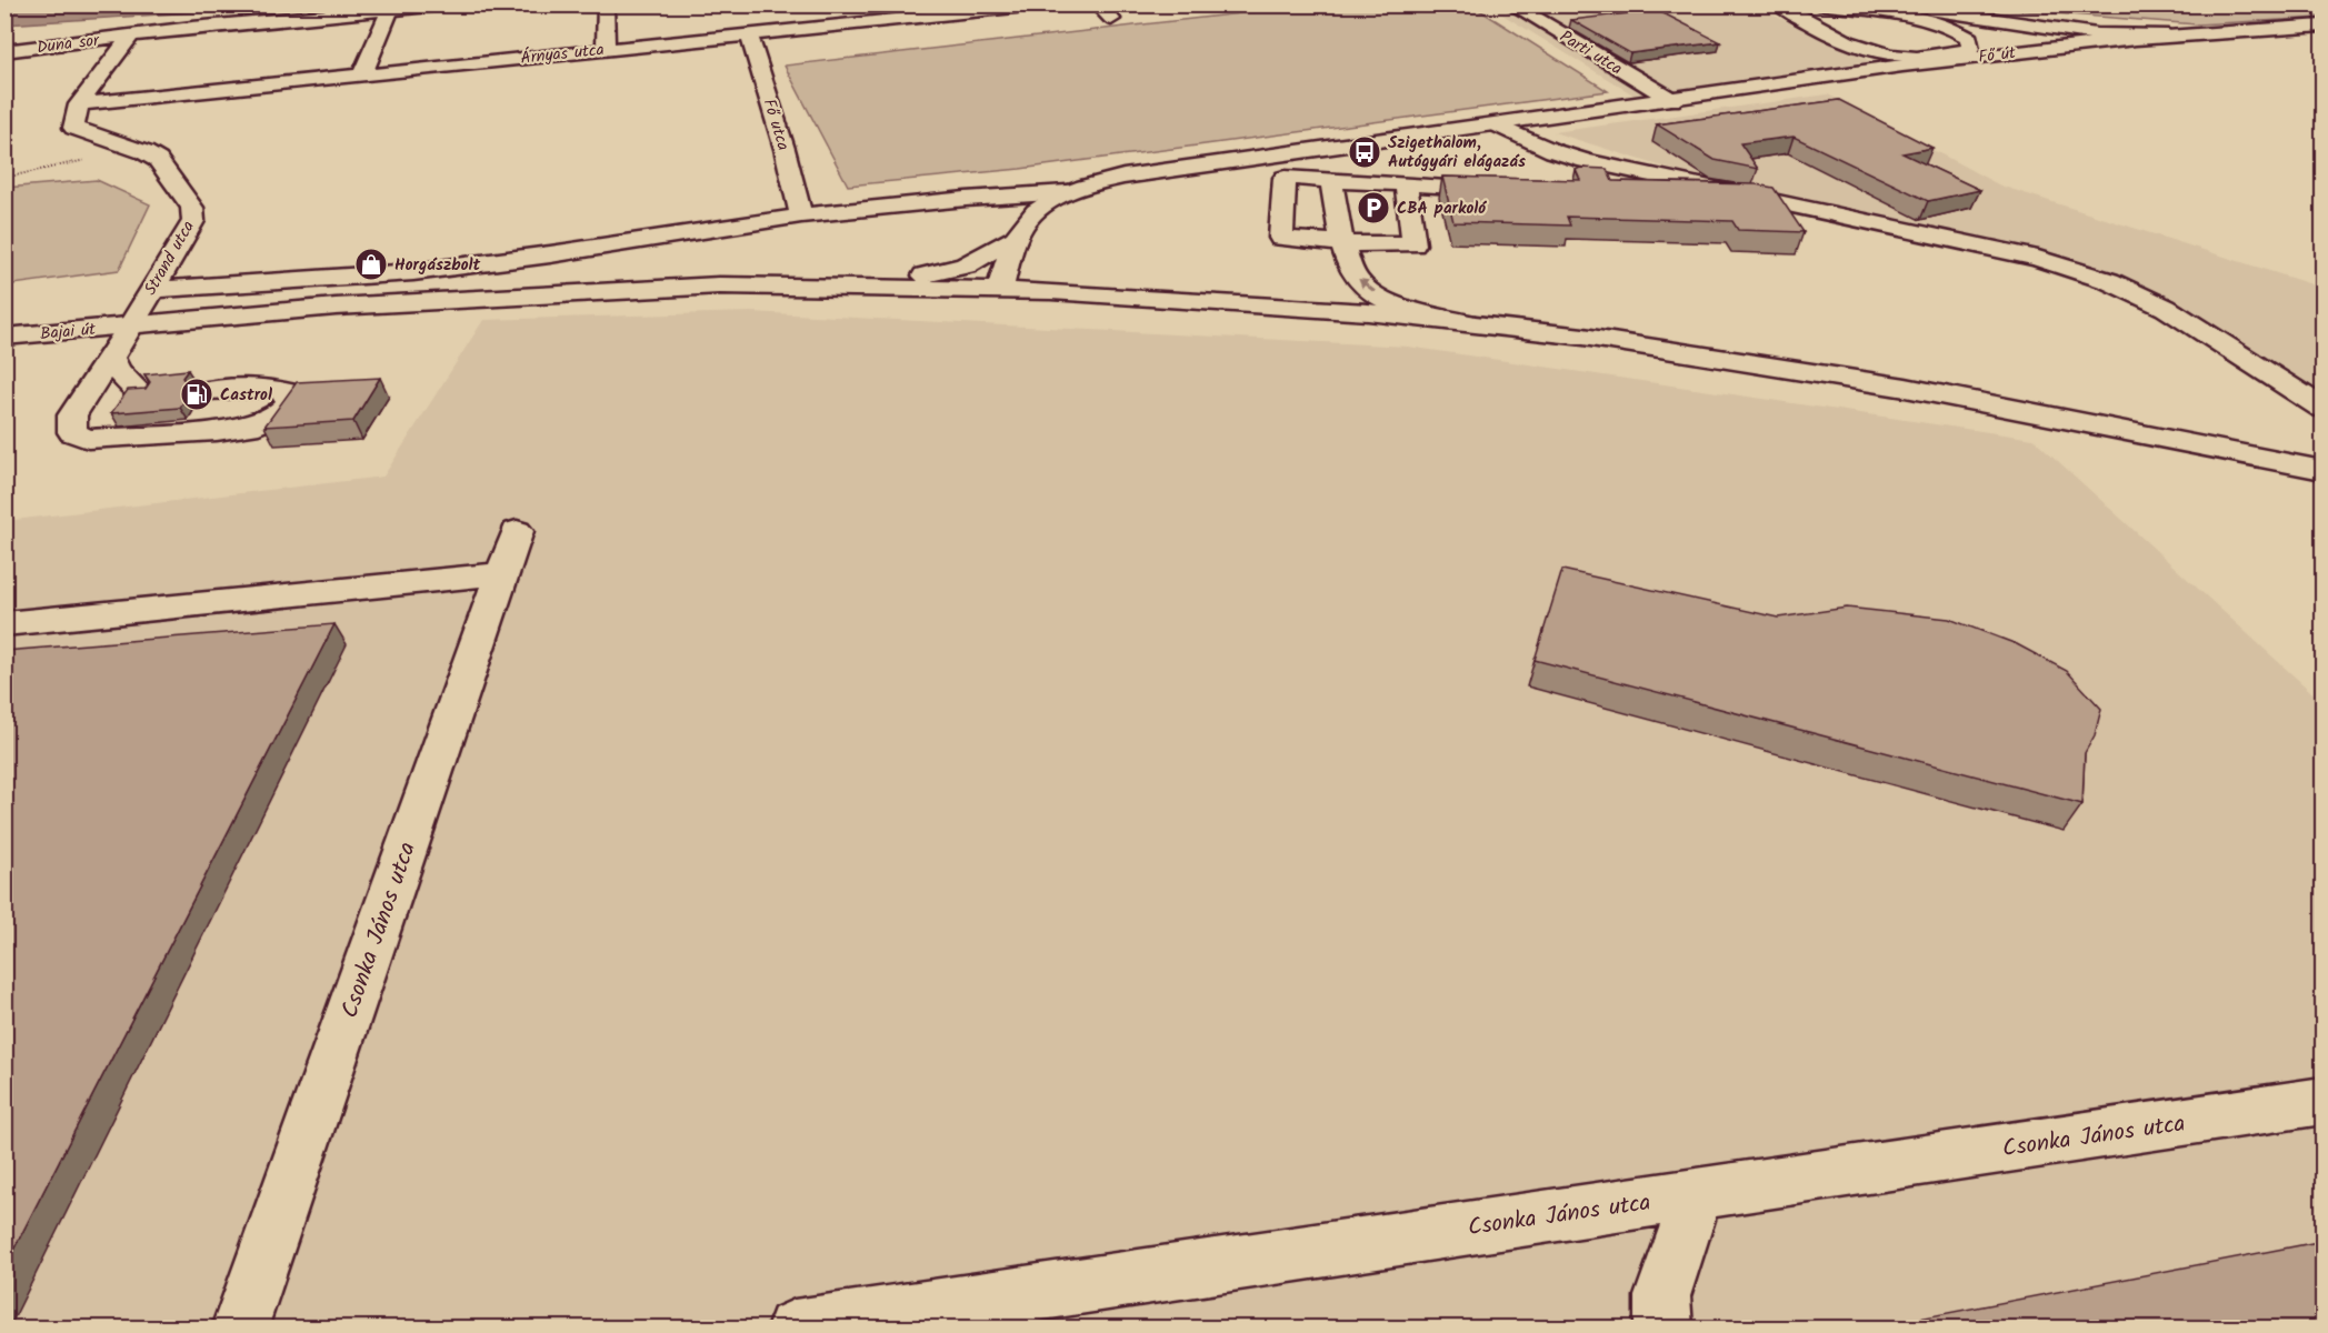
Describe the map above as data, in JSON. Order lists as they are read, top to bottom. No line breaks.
{"streets":{"street":["Duna sor","Parti utca","Árnyas utca","Fő út","Fő utca","Strand utca","Bajai út","Csonka János utca"]},"crossings":[["Parti utca","Fő út"],["Árnyas utca","Fő utca"],["Árnyas utca","Strand utca"],["Strand utca","Bajai út"]],"places":{"bus stop":["Szigethalom, Autógyári elágazás"],"parking":["CBA parkoló"],"shop":["Horgászbolt"],"fuel station":["Castrol"]}}
